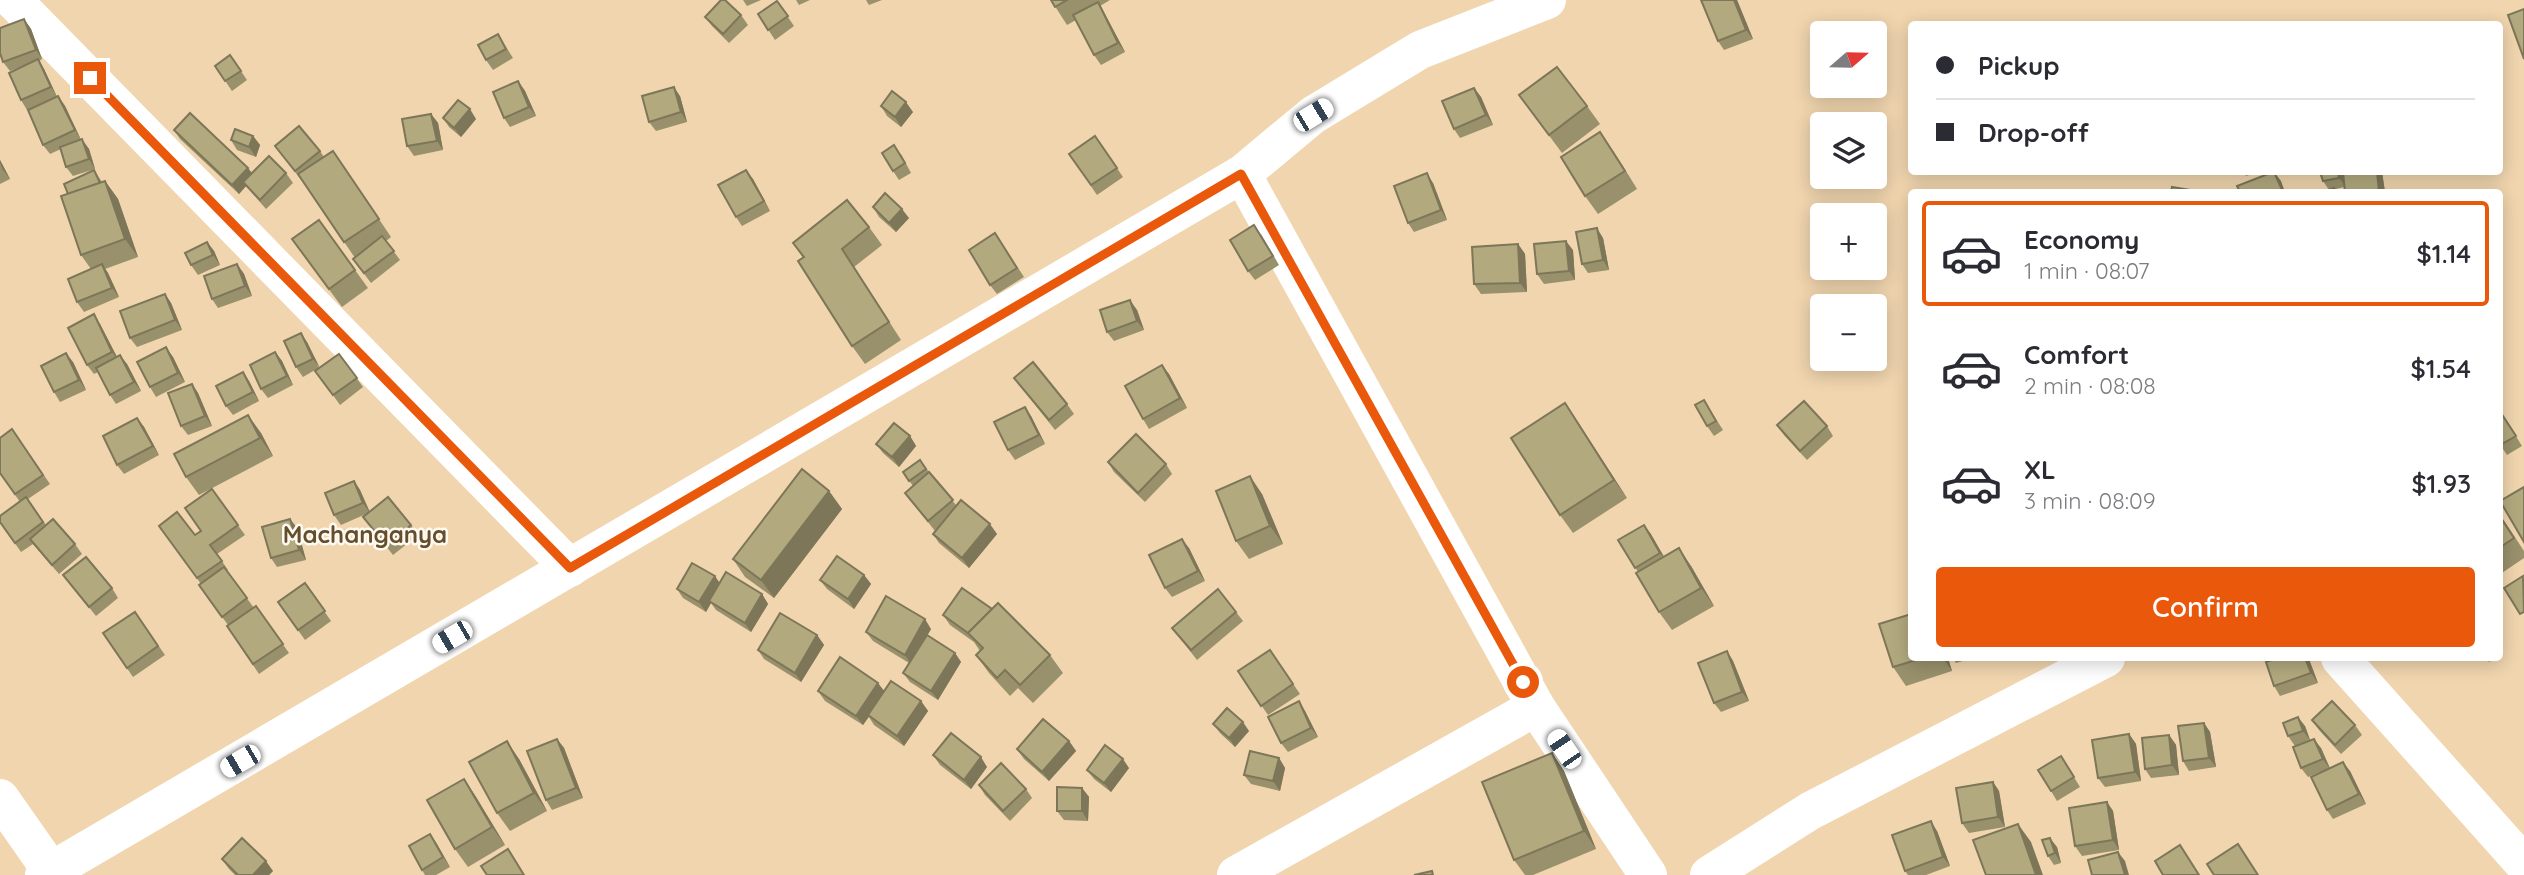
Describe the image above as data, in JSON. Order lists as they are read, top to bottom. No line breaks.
{"districts":["Machanganya"],"north":"right","page":{"map_buttons":["+","−"],"banner":["Pickup","Drop-off"],"list":[{"name":"Economy","note":"1 min · 08:07","value":"$1.14"},{"name":"Comfort","note":"2 min · 08:08","value":"$1.54"},{"name":"XL","note":"3 min · 08:09","value":"$1.93"}],"buttons":"Confirm"}}
